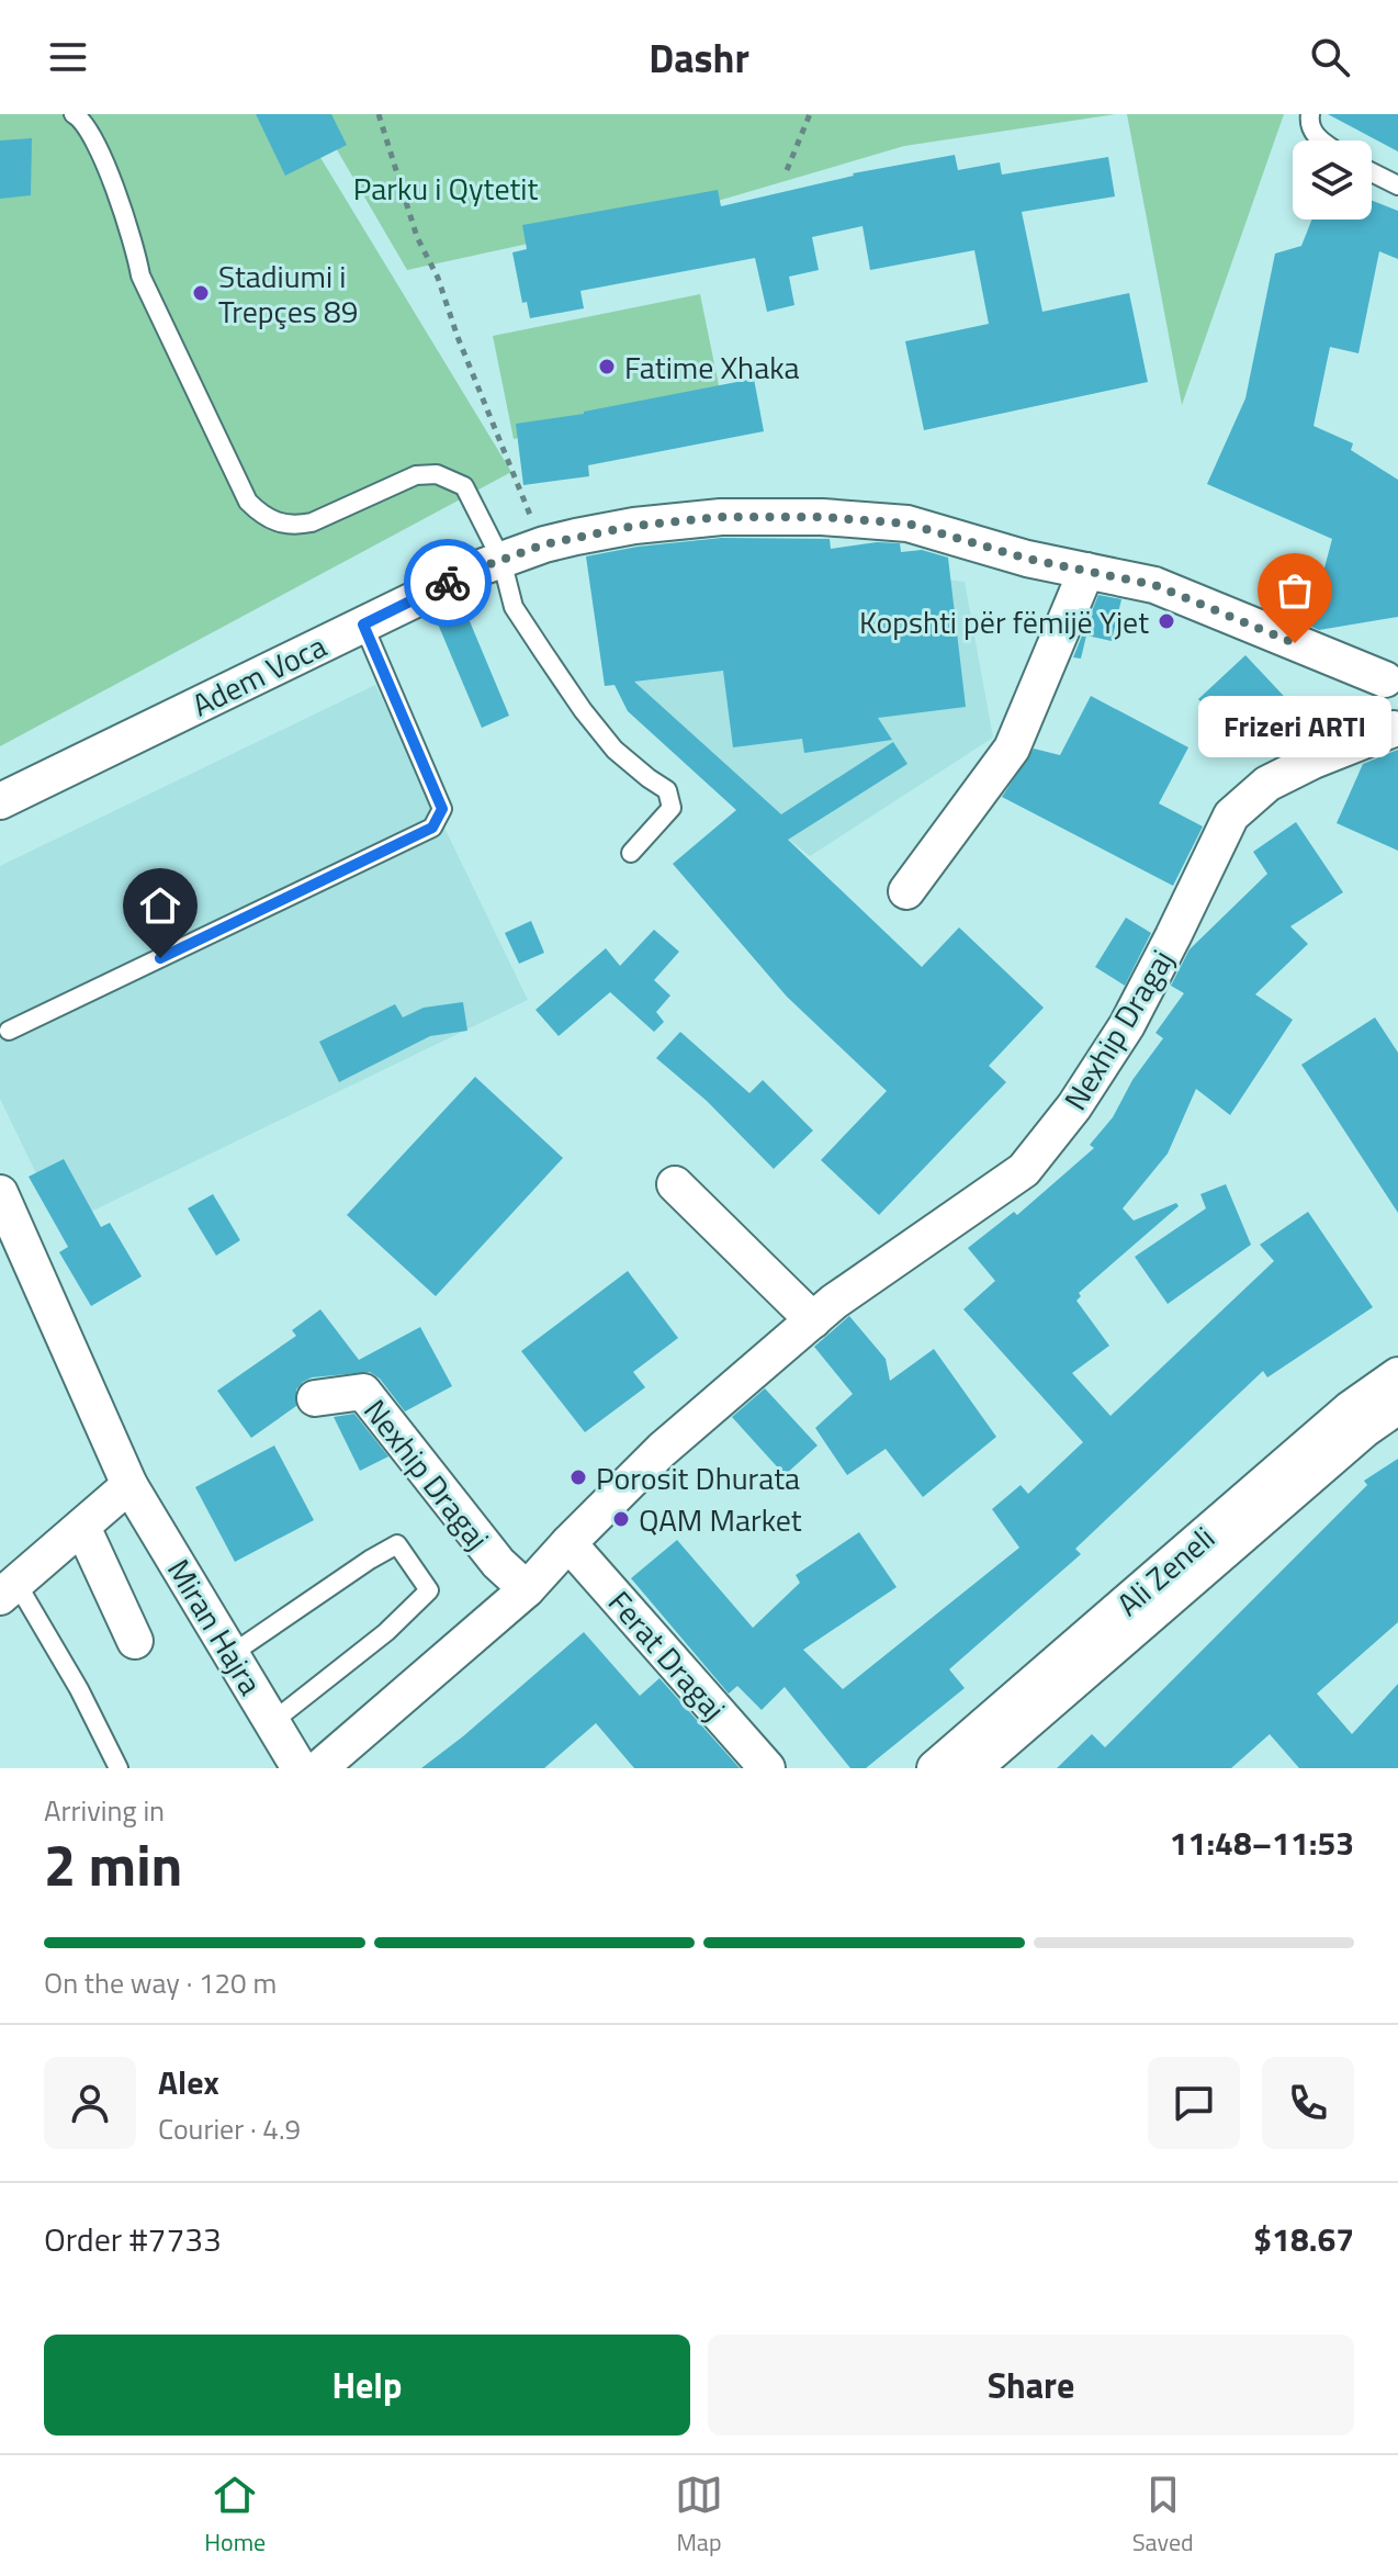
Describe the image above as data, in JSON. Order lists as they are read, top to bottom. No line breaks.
{"streets":{"street":["Adem Voca","Nexhip Dragaj","Ali Zeneli","Miran Hajra","Ferat Dragaj"]},"crossings":[["Nexhip Dragaj","Ferat Dragaj"]],"parks":["Parku i Qytetit"],"places":["Stadiumi i Trepçes 89","Fatime Xhaka","Kopshti për fëmijë Yjet","Frizeri ARTI","Porosit Dhurata","QAM Market"],"page":{"header":"Dashr","bubble":"Frizeri ARTI","heading":["2 min","Arriving in","11:48–11:53"],"panel":["Alex","Courier · 4.9","Order #7733","$18.67"],"bar":"On the way · 120 m","buttons":["Help","Share"],"tabs":["Home","Map","Saved"]}}
